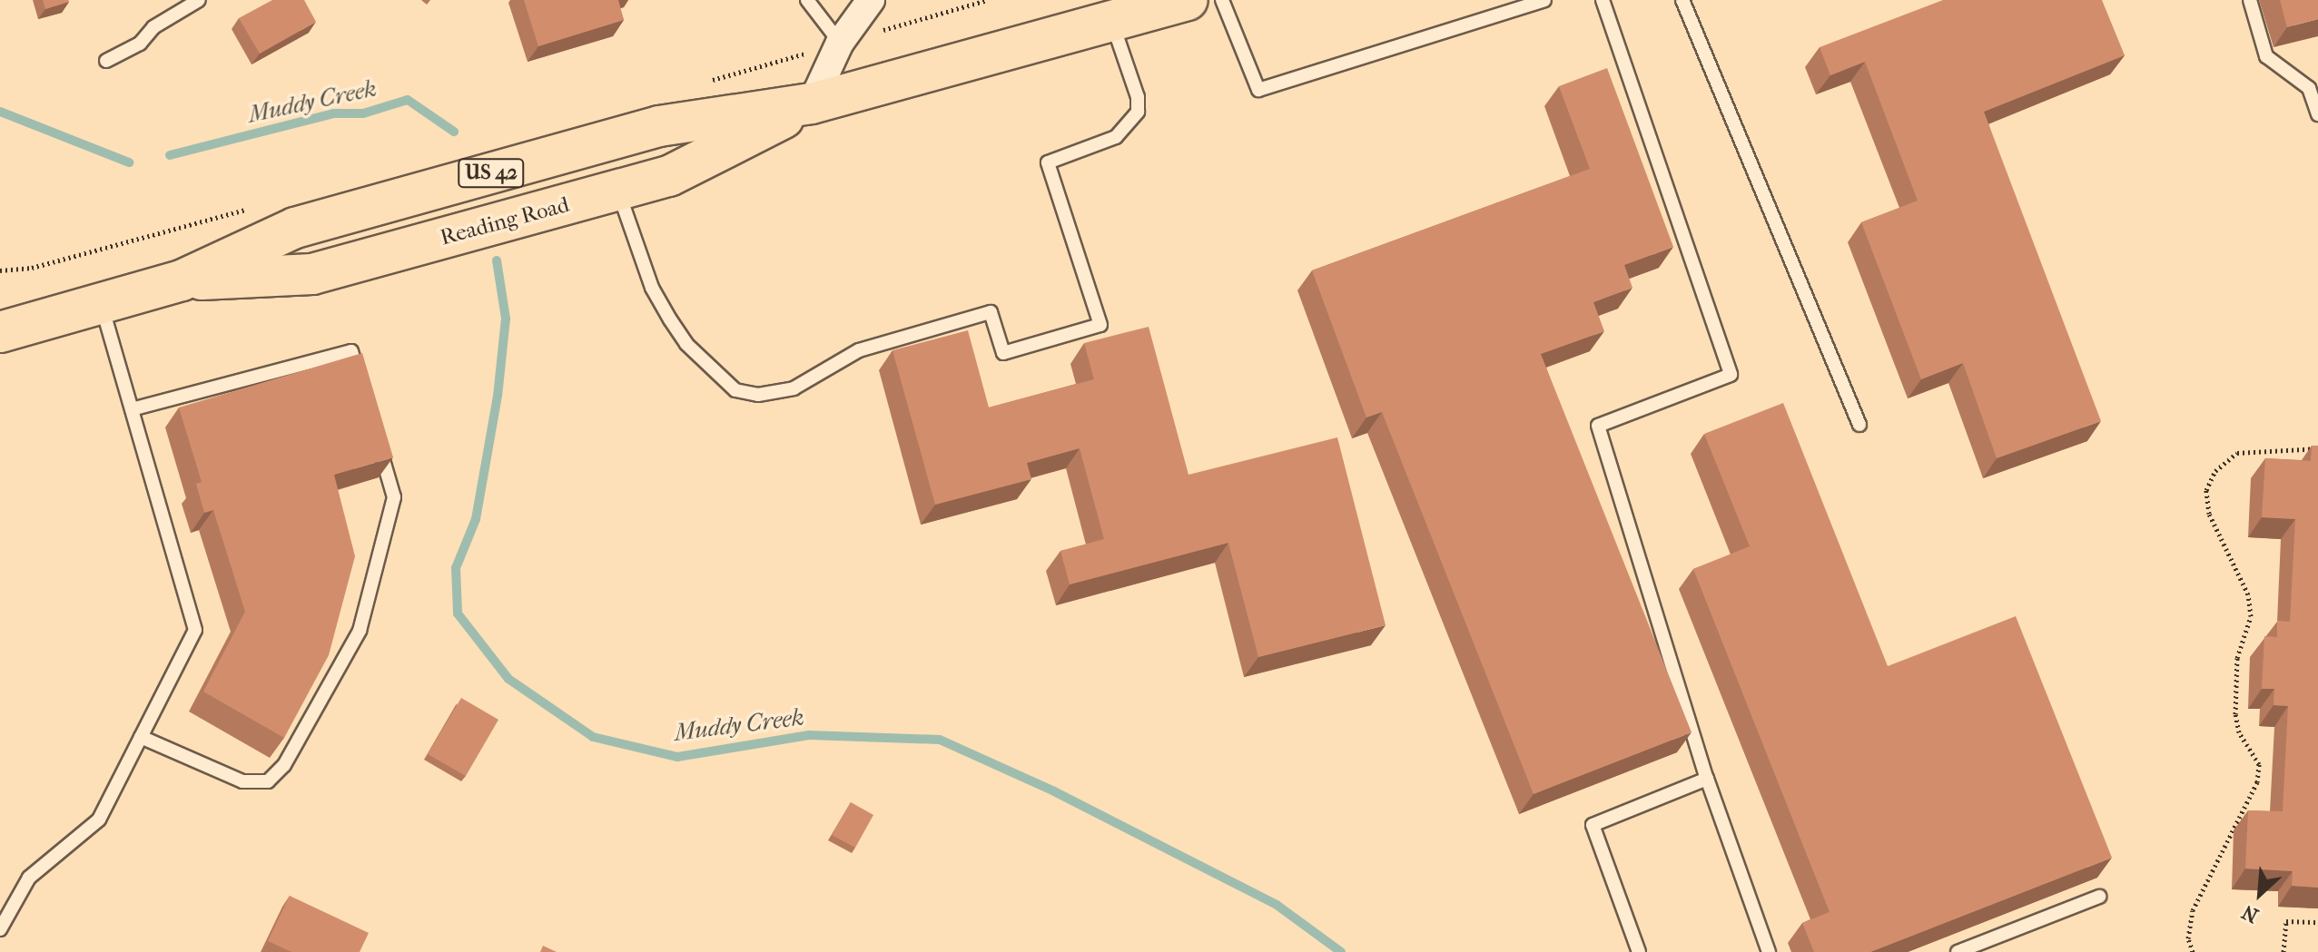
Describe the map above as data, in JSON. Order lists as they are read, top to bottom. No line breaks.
{"streets":{"main road":["US 42","Reading Road"]},"water":["Muddy Creek"],"north":"bottom left"}
